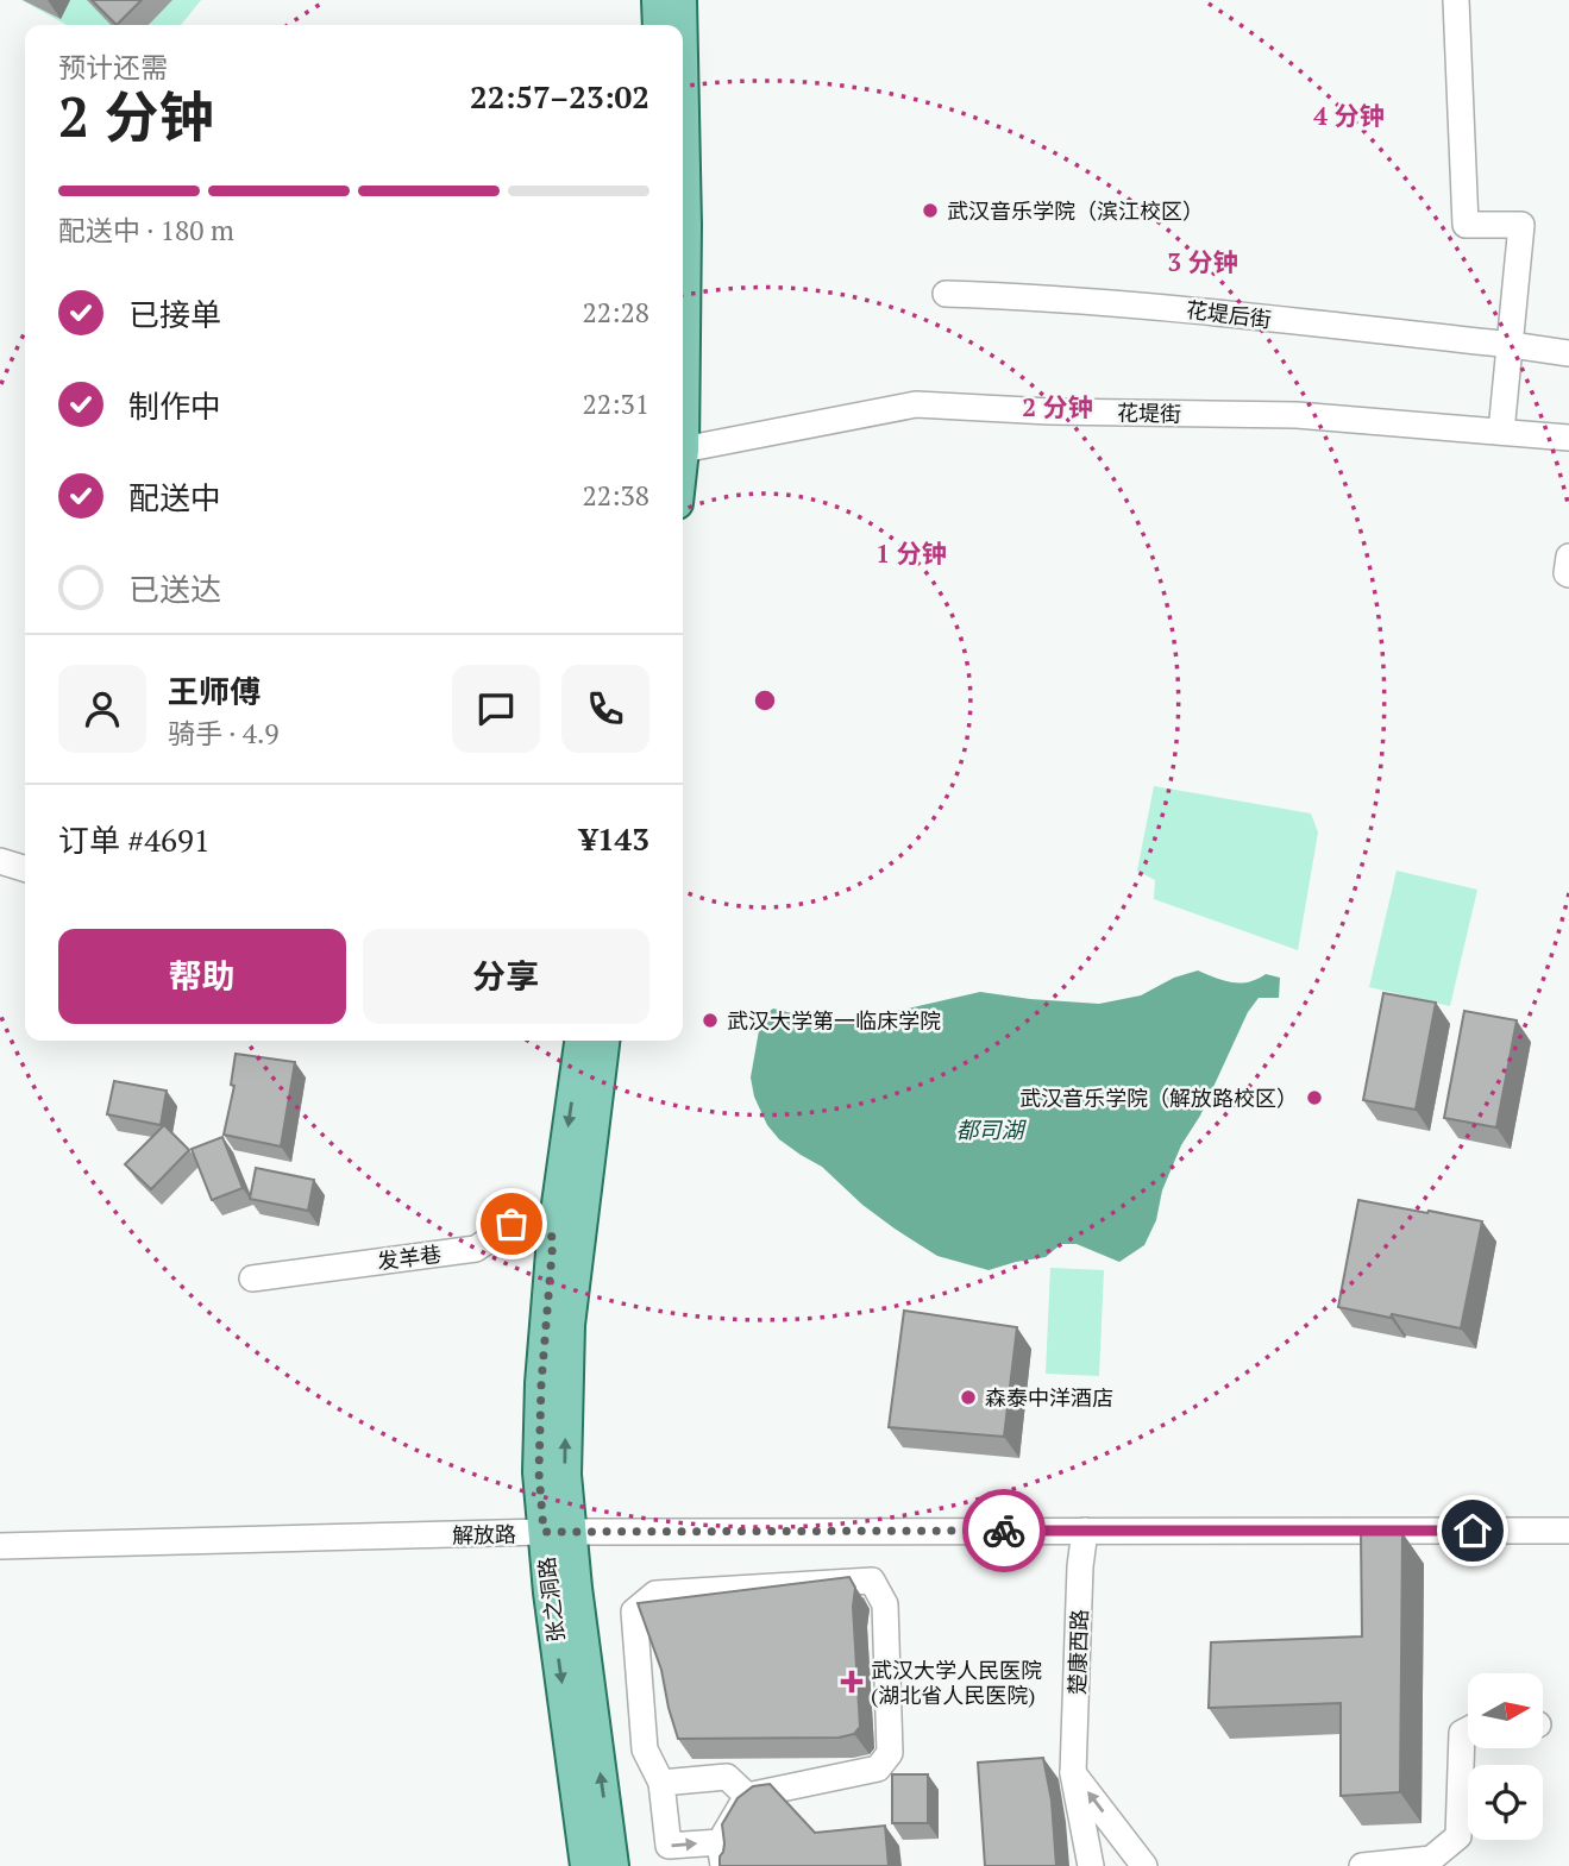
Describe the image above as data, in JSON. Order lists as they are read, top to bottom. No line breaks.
{"streets":{"main road":["张之洞路"],"street":["花堤后街","花堤街","发羊巷","解放路","楚康西路"]},"crossings":[["发羊巷","张之洞路"],["解放路","张之洞路"],["解放路","楚康西路"]],"water":["都司湖"],"places":{"other":["武汉音乐学院（滨江校区）","武汉大学第一临床学院","武汉音乐学院（解放路校区）","森泰中洋酒店"],"health":["武汉大学人民医院 (湖北省人民医院)"]},"north":"right","page":{"heading":["2 分钟","预计还需","22:57–23:02"],"panel":["王师傅","骑手 · 4.9","订单 #4691","¥143"],"bar":"配送中 · 180 m","list":[["已接单","22:28"],["制作中","22:31"],["配送中","22:38"],"已送达"],"buttons":["帮助","分享"]},"rings":["4 分钟","3 分钟","2 分钟","1 分钟"]}
